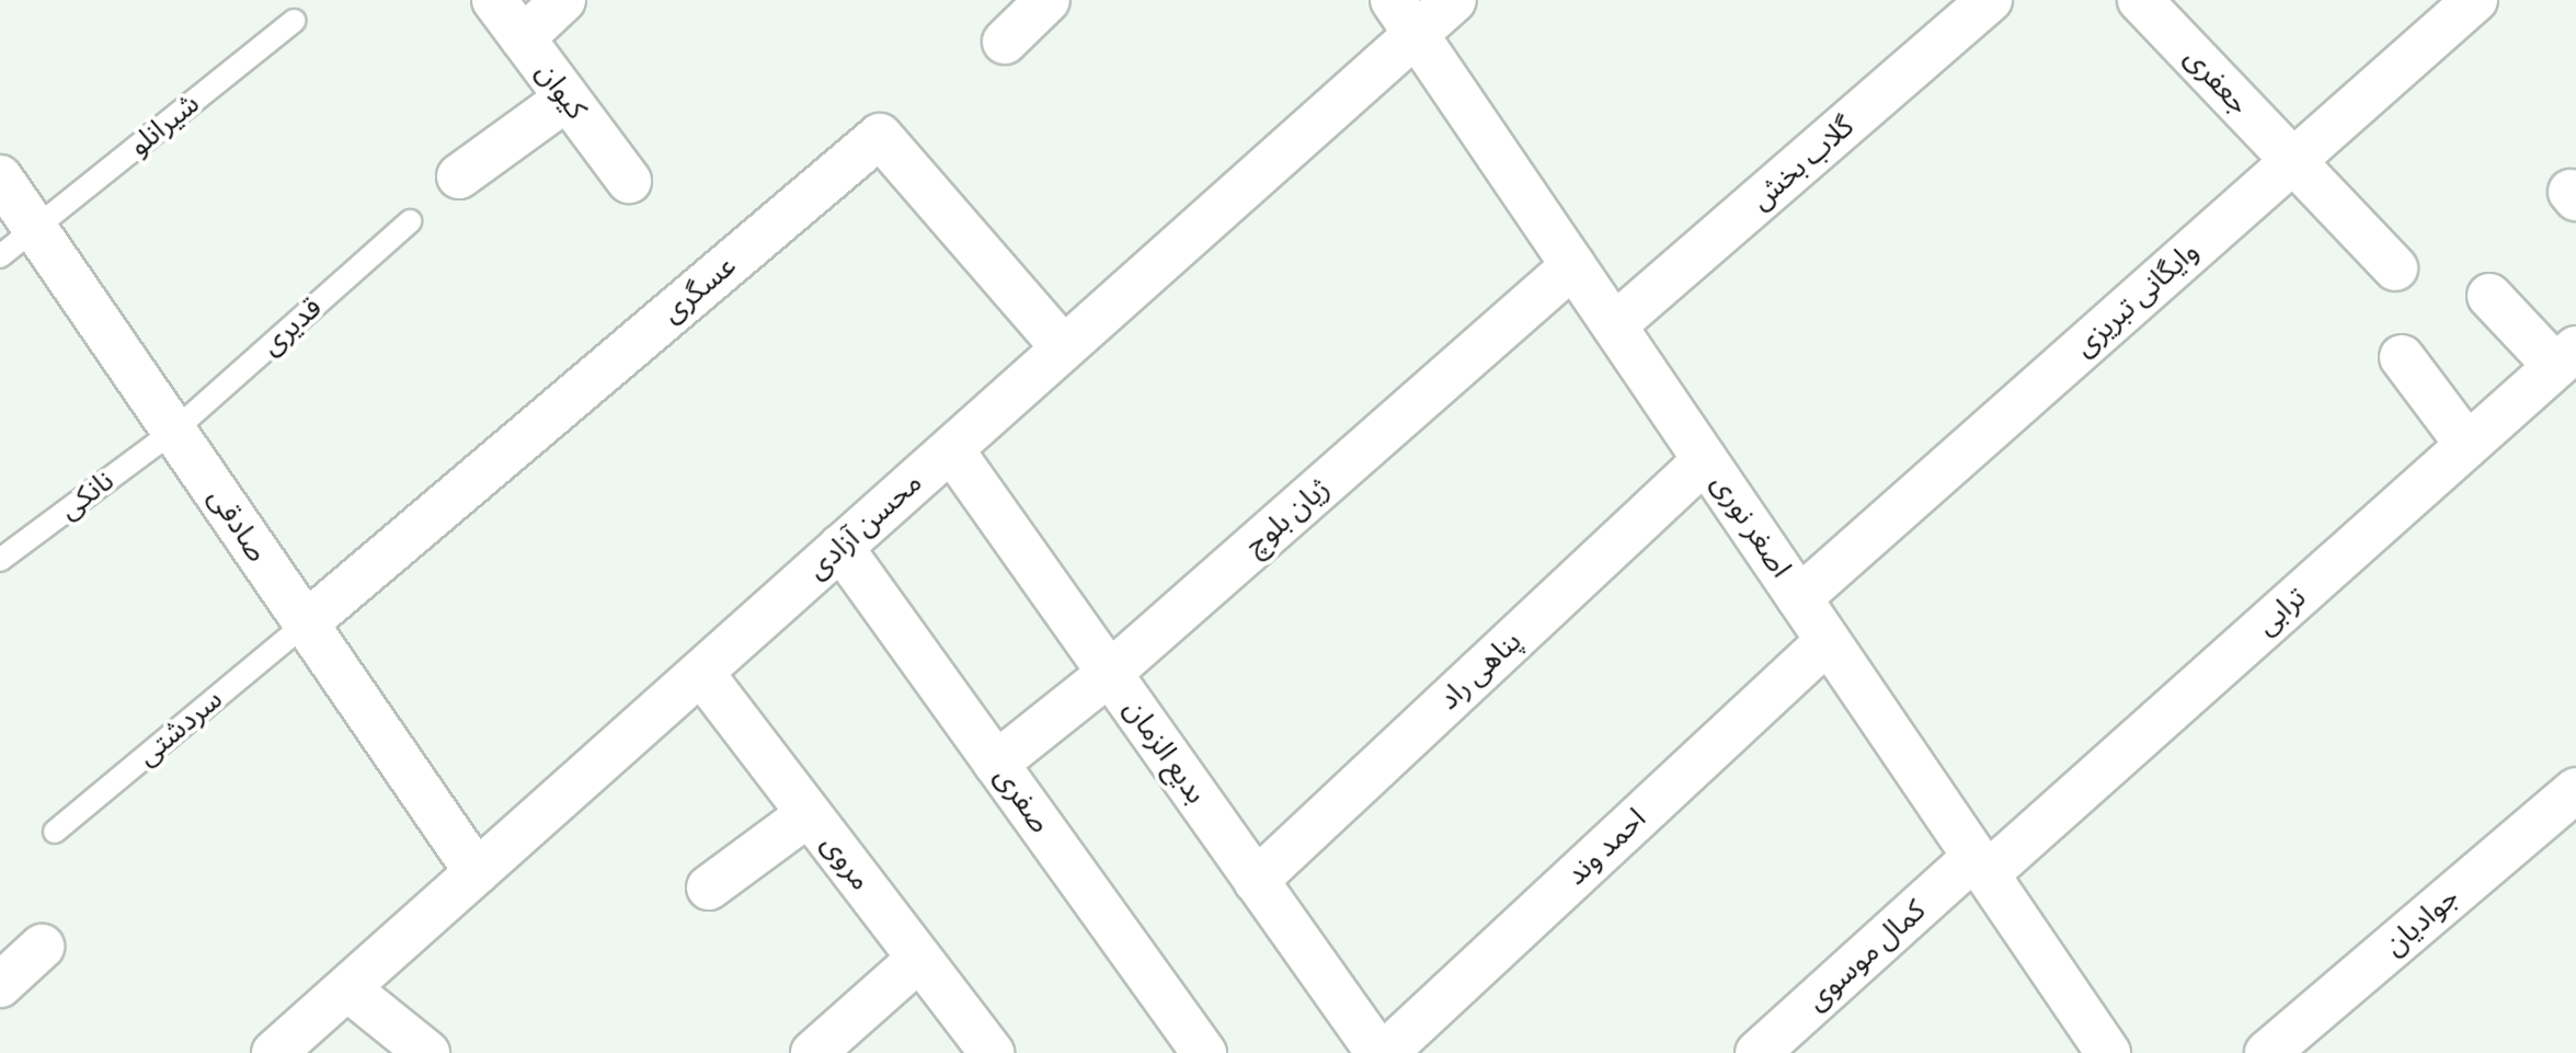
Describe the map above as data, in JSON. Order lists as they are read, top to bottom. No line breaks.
{"streets":{"street":["جعفری","کیوان","گلاب بخش","عسگری","وایگانی تبریزی","ژیان بلوچ","صادقی","محسن آزادی","اصغر نوری","ترابی","پناهی راد","بدیع الزمان","صفری","احمد وند","مروی","جوادیان","کمال موسوی"],"lane":["شیرانلو","قدیری","نانکی","سردشتی"]},"crossings":[["جعفری","وایگانی تبریزی"],["شیرانلو","صادقی"],["گلاب بخش","اصغر نوری"],["عسگری","صادقی"],["عسگری","محسن آزادی"],["عسگری","سردشتی"],["وایگانی تبریزی","اصغر نوری"],["قدیری","نانکی"],["قدیری","صادقی"],["نانکی","صادقی"],["ژیان بلوچ","اصغر نوری"],["ژیان بلوچ","بدیع الزمان"],["ژیان بلوچ","صفری"],["صادقی","محسن آزادی"],["صادقی","سردشتی"],["محسن آزادی","اصغر نوری"],["محسن آزادی","بدیع الزمان"],["محسن آزادی","صفری"],["محسن آزادی","مروی"],["اصغر نوری","ترابی"],["اصغر نوری","پناهی راد"],["اصغر نوری","احمد وند"],["اصغر نوری","کمال موسوی"],["ترابی","کمال موسوی"],["پناهی راد","بدیع الزمان"],["بدیع الزمان","احمد وند"]]}
